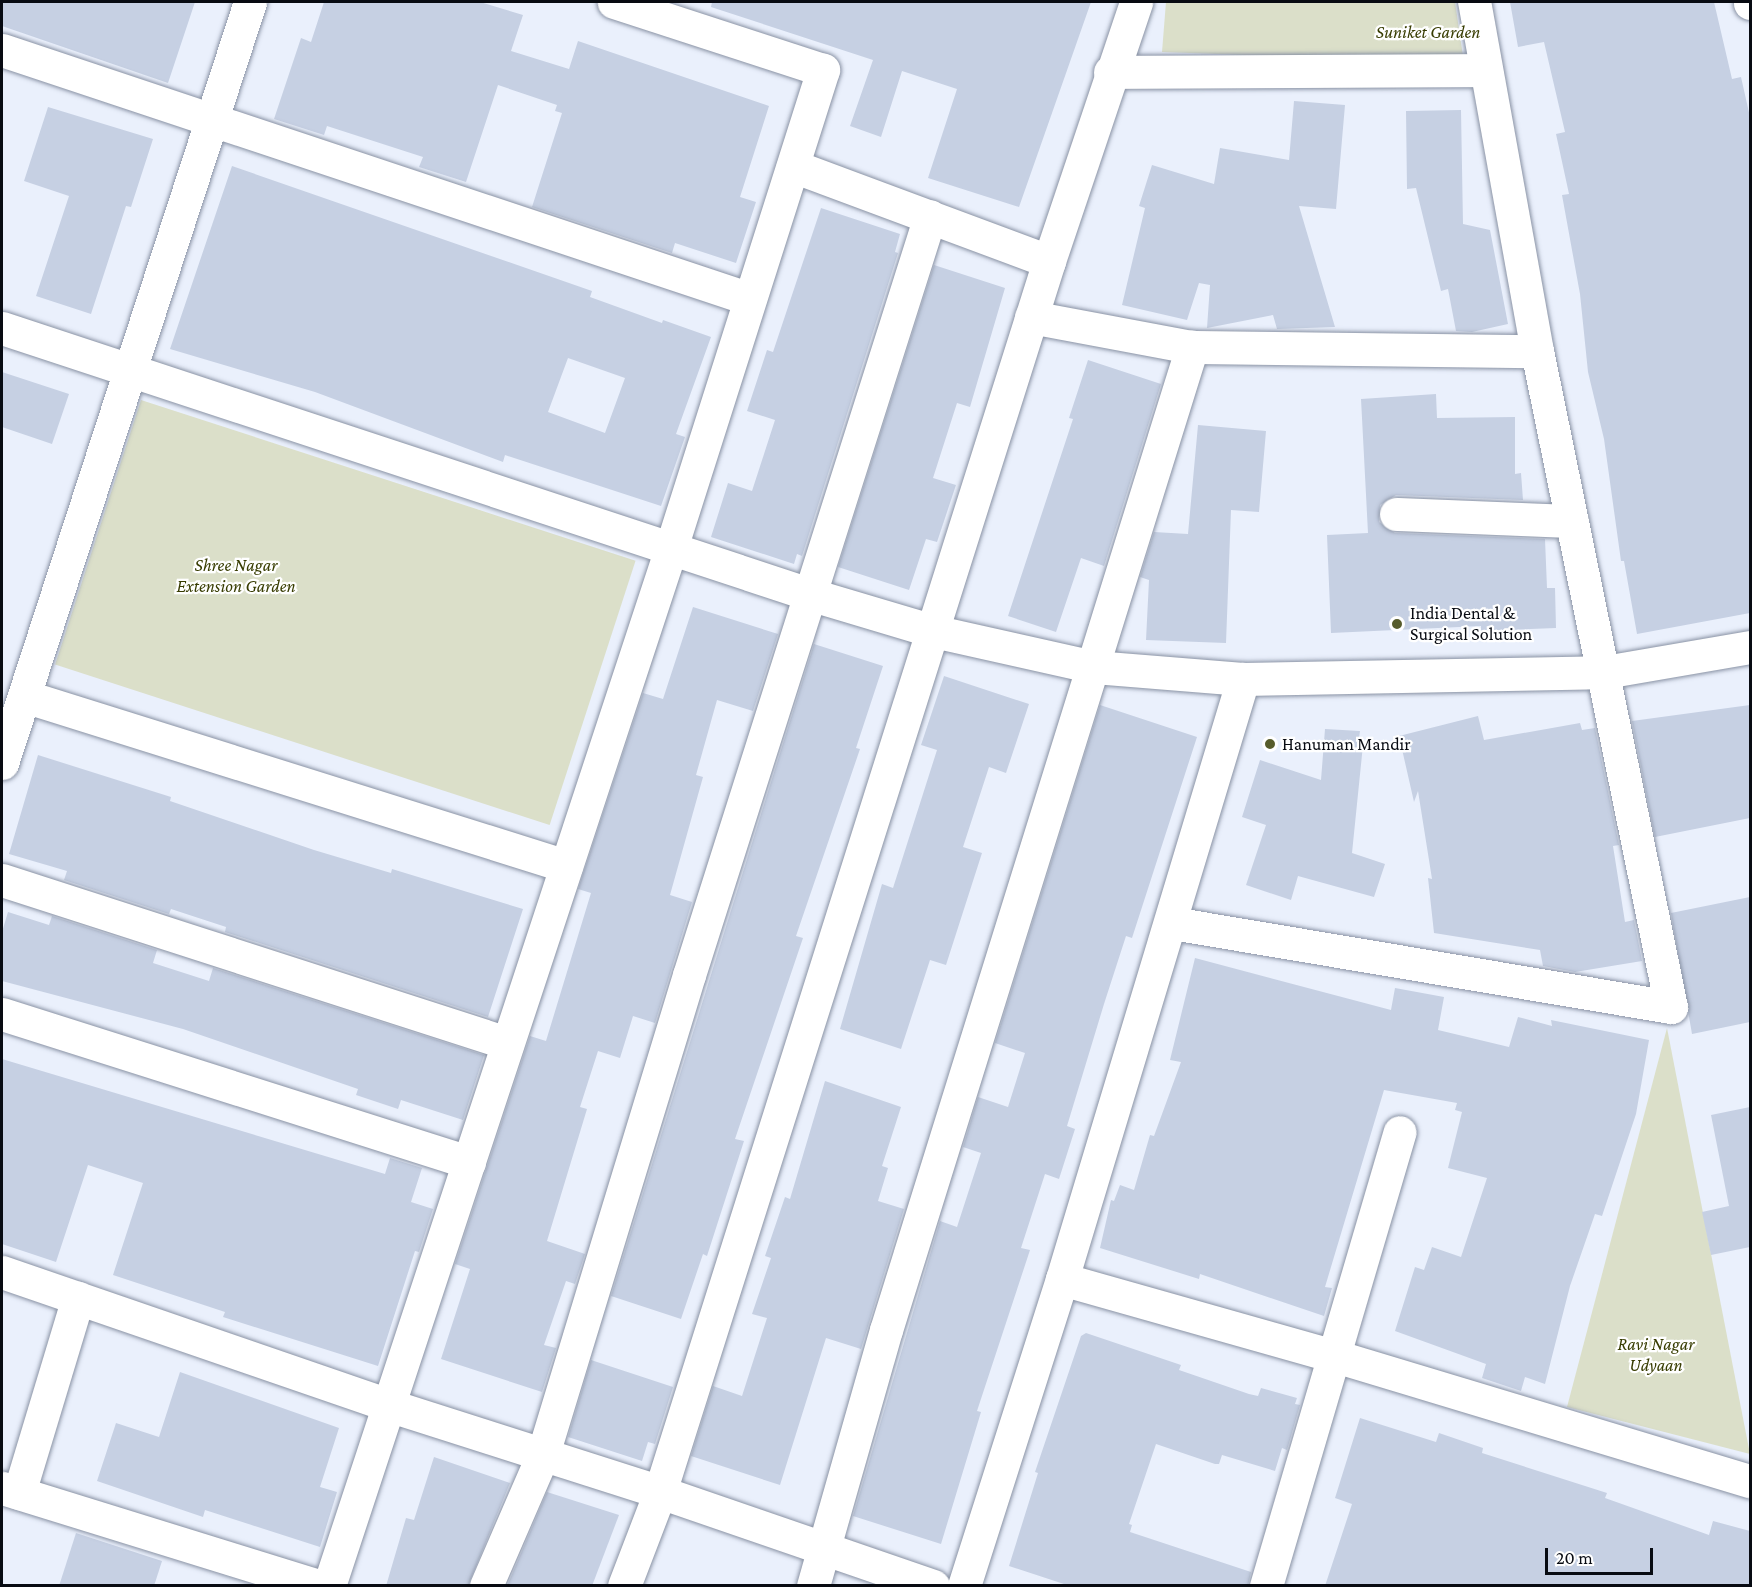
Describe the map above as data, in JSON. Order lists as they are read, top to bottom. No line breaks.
{"parks":["Suniket Garden","Shree Nagar Extension Garden","Ravi Nagar Udyaan"],"places":["India Dental & Surgical Solution","Hanuman Mandir"],"scale_bar":"20 m"}
